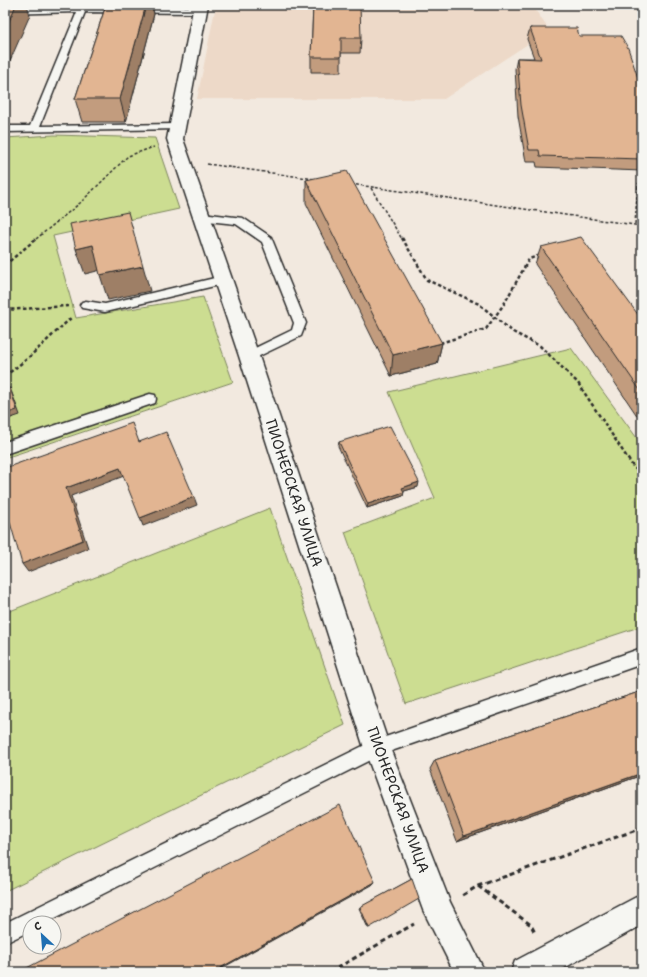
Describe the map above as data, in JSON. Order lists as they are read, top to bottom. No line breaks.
{"streets":{"street":["ПИОНЕРСКАЯ УЛИЦА"]},"north":"top left"}
